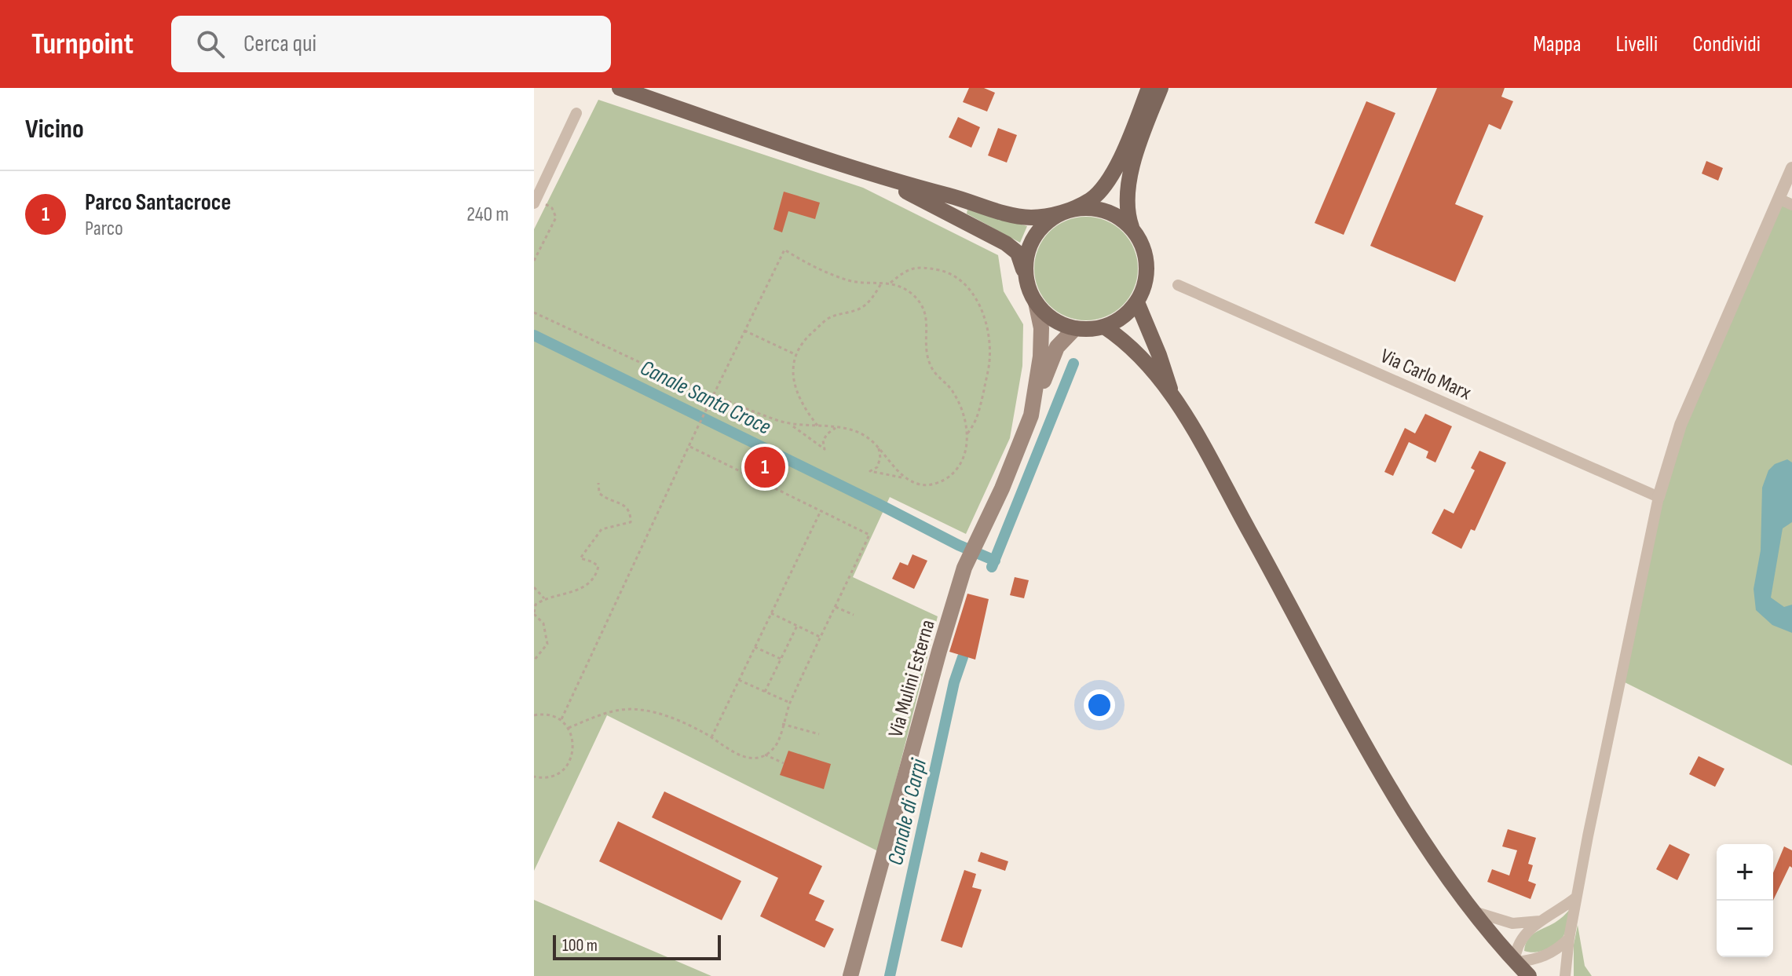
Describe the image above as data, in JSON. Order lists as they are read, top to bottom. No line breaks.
{"streets":{"main road":["Via Mulini Esterna"],"street":["Via Carlo Marx"]},"water":["Canale Santa Croce","Canale di Carpi"],"scale_bar":"100 m","page":{"header":"Turnpoint","search":"Cerca qui","nav":["Mappa","Livelli","Condividi"],"heading":"Vicino","list":[{"mark":"1","name":"Parco Santacroce","note":"Parco","value":"240 m"}],"pins":"1","map_buttons":["+","−"],"scale":"100 m"}}
